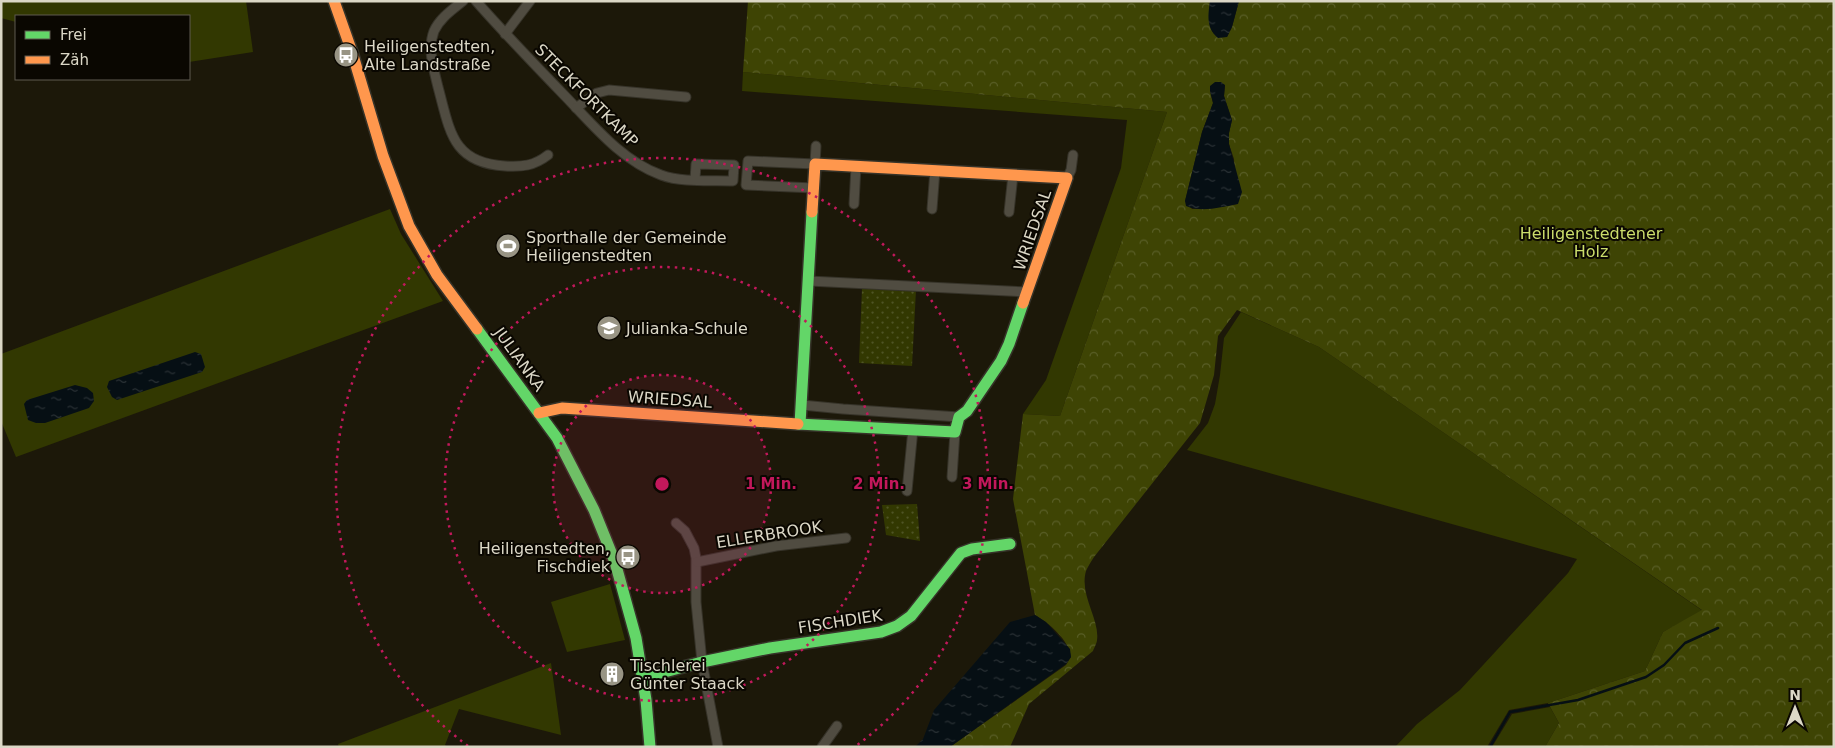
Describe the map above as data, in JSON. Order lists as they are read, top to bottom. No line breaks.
{"streets":{"street":["STECKFORTKAMP","WRIEDSAL","JULIANKA","ELLERBROOK","FISCHDIEK"]},"crossings":[["WRIEDSAL","JULIANKA"],["JULIANKA","FISCHDIEK"],["ELLERBROOK","FISCHDIEK"]],"parks":["Heiligenstedtener Holz"],"places":{"bus stop":["Heiligenstedten, Alte Landstraße","Heiligenstedten, Fischdiek"],"sports":["Sporthalle der Gemeinde Heiligenstedten"],"school or university":["Julianka-Schule"],"building":["Tischlerei Günter Staack"]},"legend":["Frei","Zäh"],"north":"top","rings":["1 Min.","2 Min.","3 Min."]}
